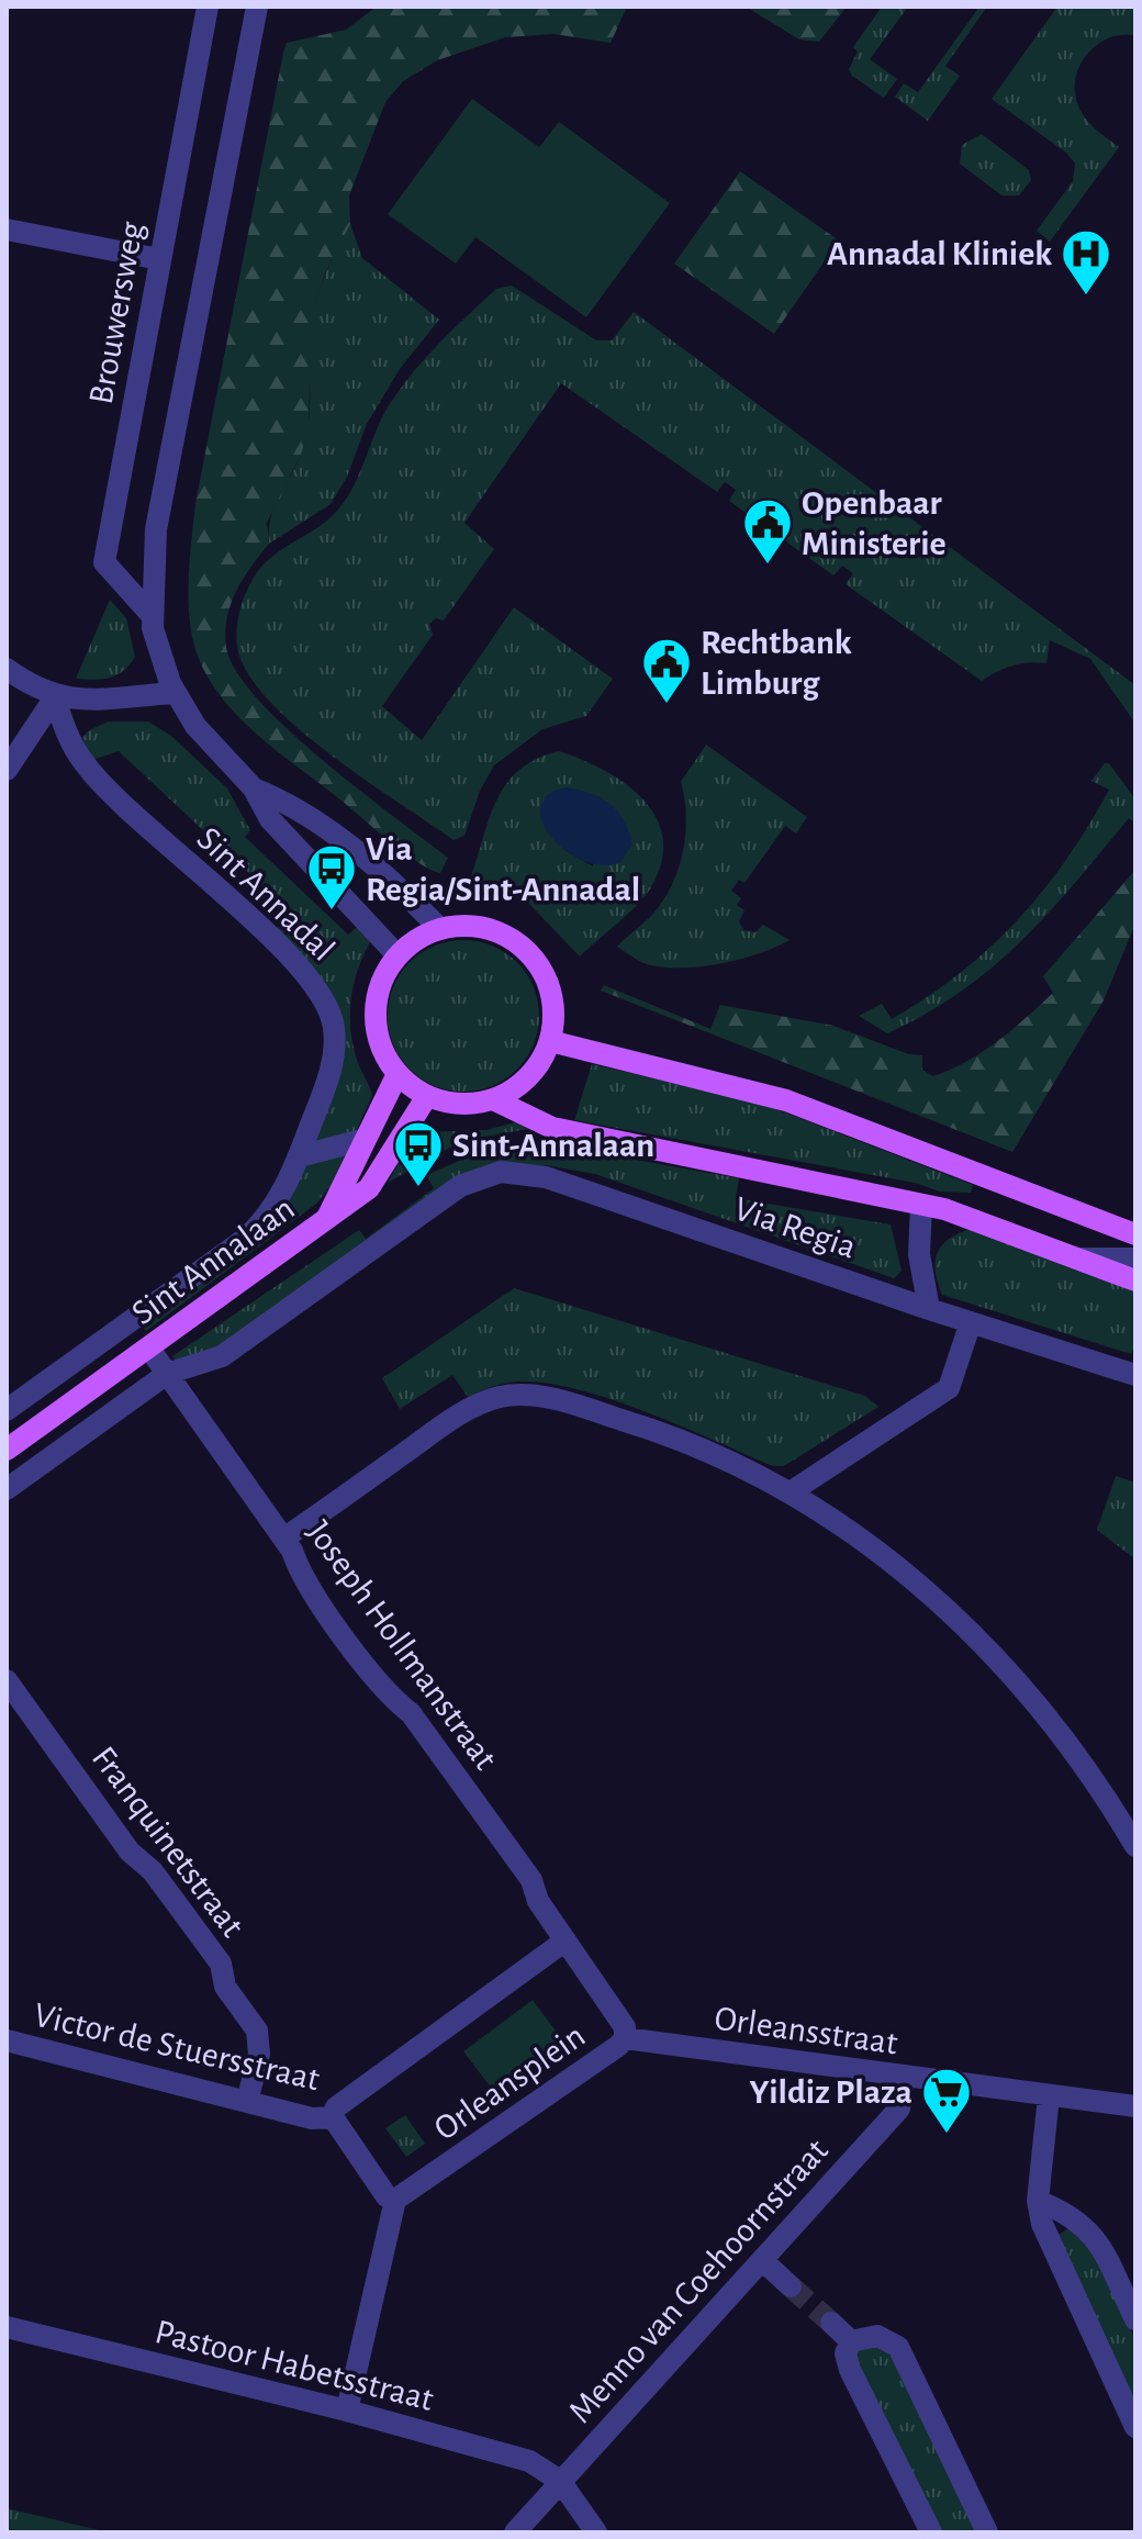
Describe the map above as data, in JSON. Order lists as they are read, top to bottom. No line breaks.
{"streets":{"main road":["Via Regia","Sint Annalaan"],"street":["Brouwersweg","Sint Annadal","Joseph Hollmanstraat","Franquinetstraat","Orleansstraat","Victor de Stuersstraat","Orleansplein","Menno van Coehoornstraat","Pastoor Habetsstraat"]},"crossings":[["Sint Annadal","Via Regia"],["Sint Annadal","Sint Annalaan"],["Via Regia","Sint Annalaan"],["Sint Annalaan","Joseph Hollmanstraat"],["Joseph Hollmanstraat","Orleansplein"],["Franquinetstraat","Victor de Stuersstraat"],["Orleansstraat","Orleansplein"],["Orleansstraat","Menno van Coehoornstraat"],["Menno van Coehoornstraat","Pastoor Habetsstraat"]],"places":{"hospital":["Annadal Kliniek"],"public building":["Openbaar Ministerie","Rechtbank Limburg"],"bus stop":["Via Regia/Sint-Annadal","Sint-Annalaan"],"supermarket":["Yildiz Plaza"]}}
